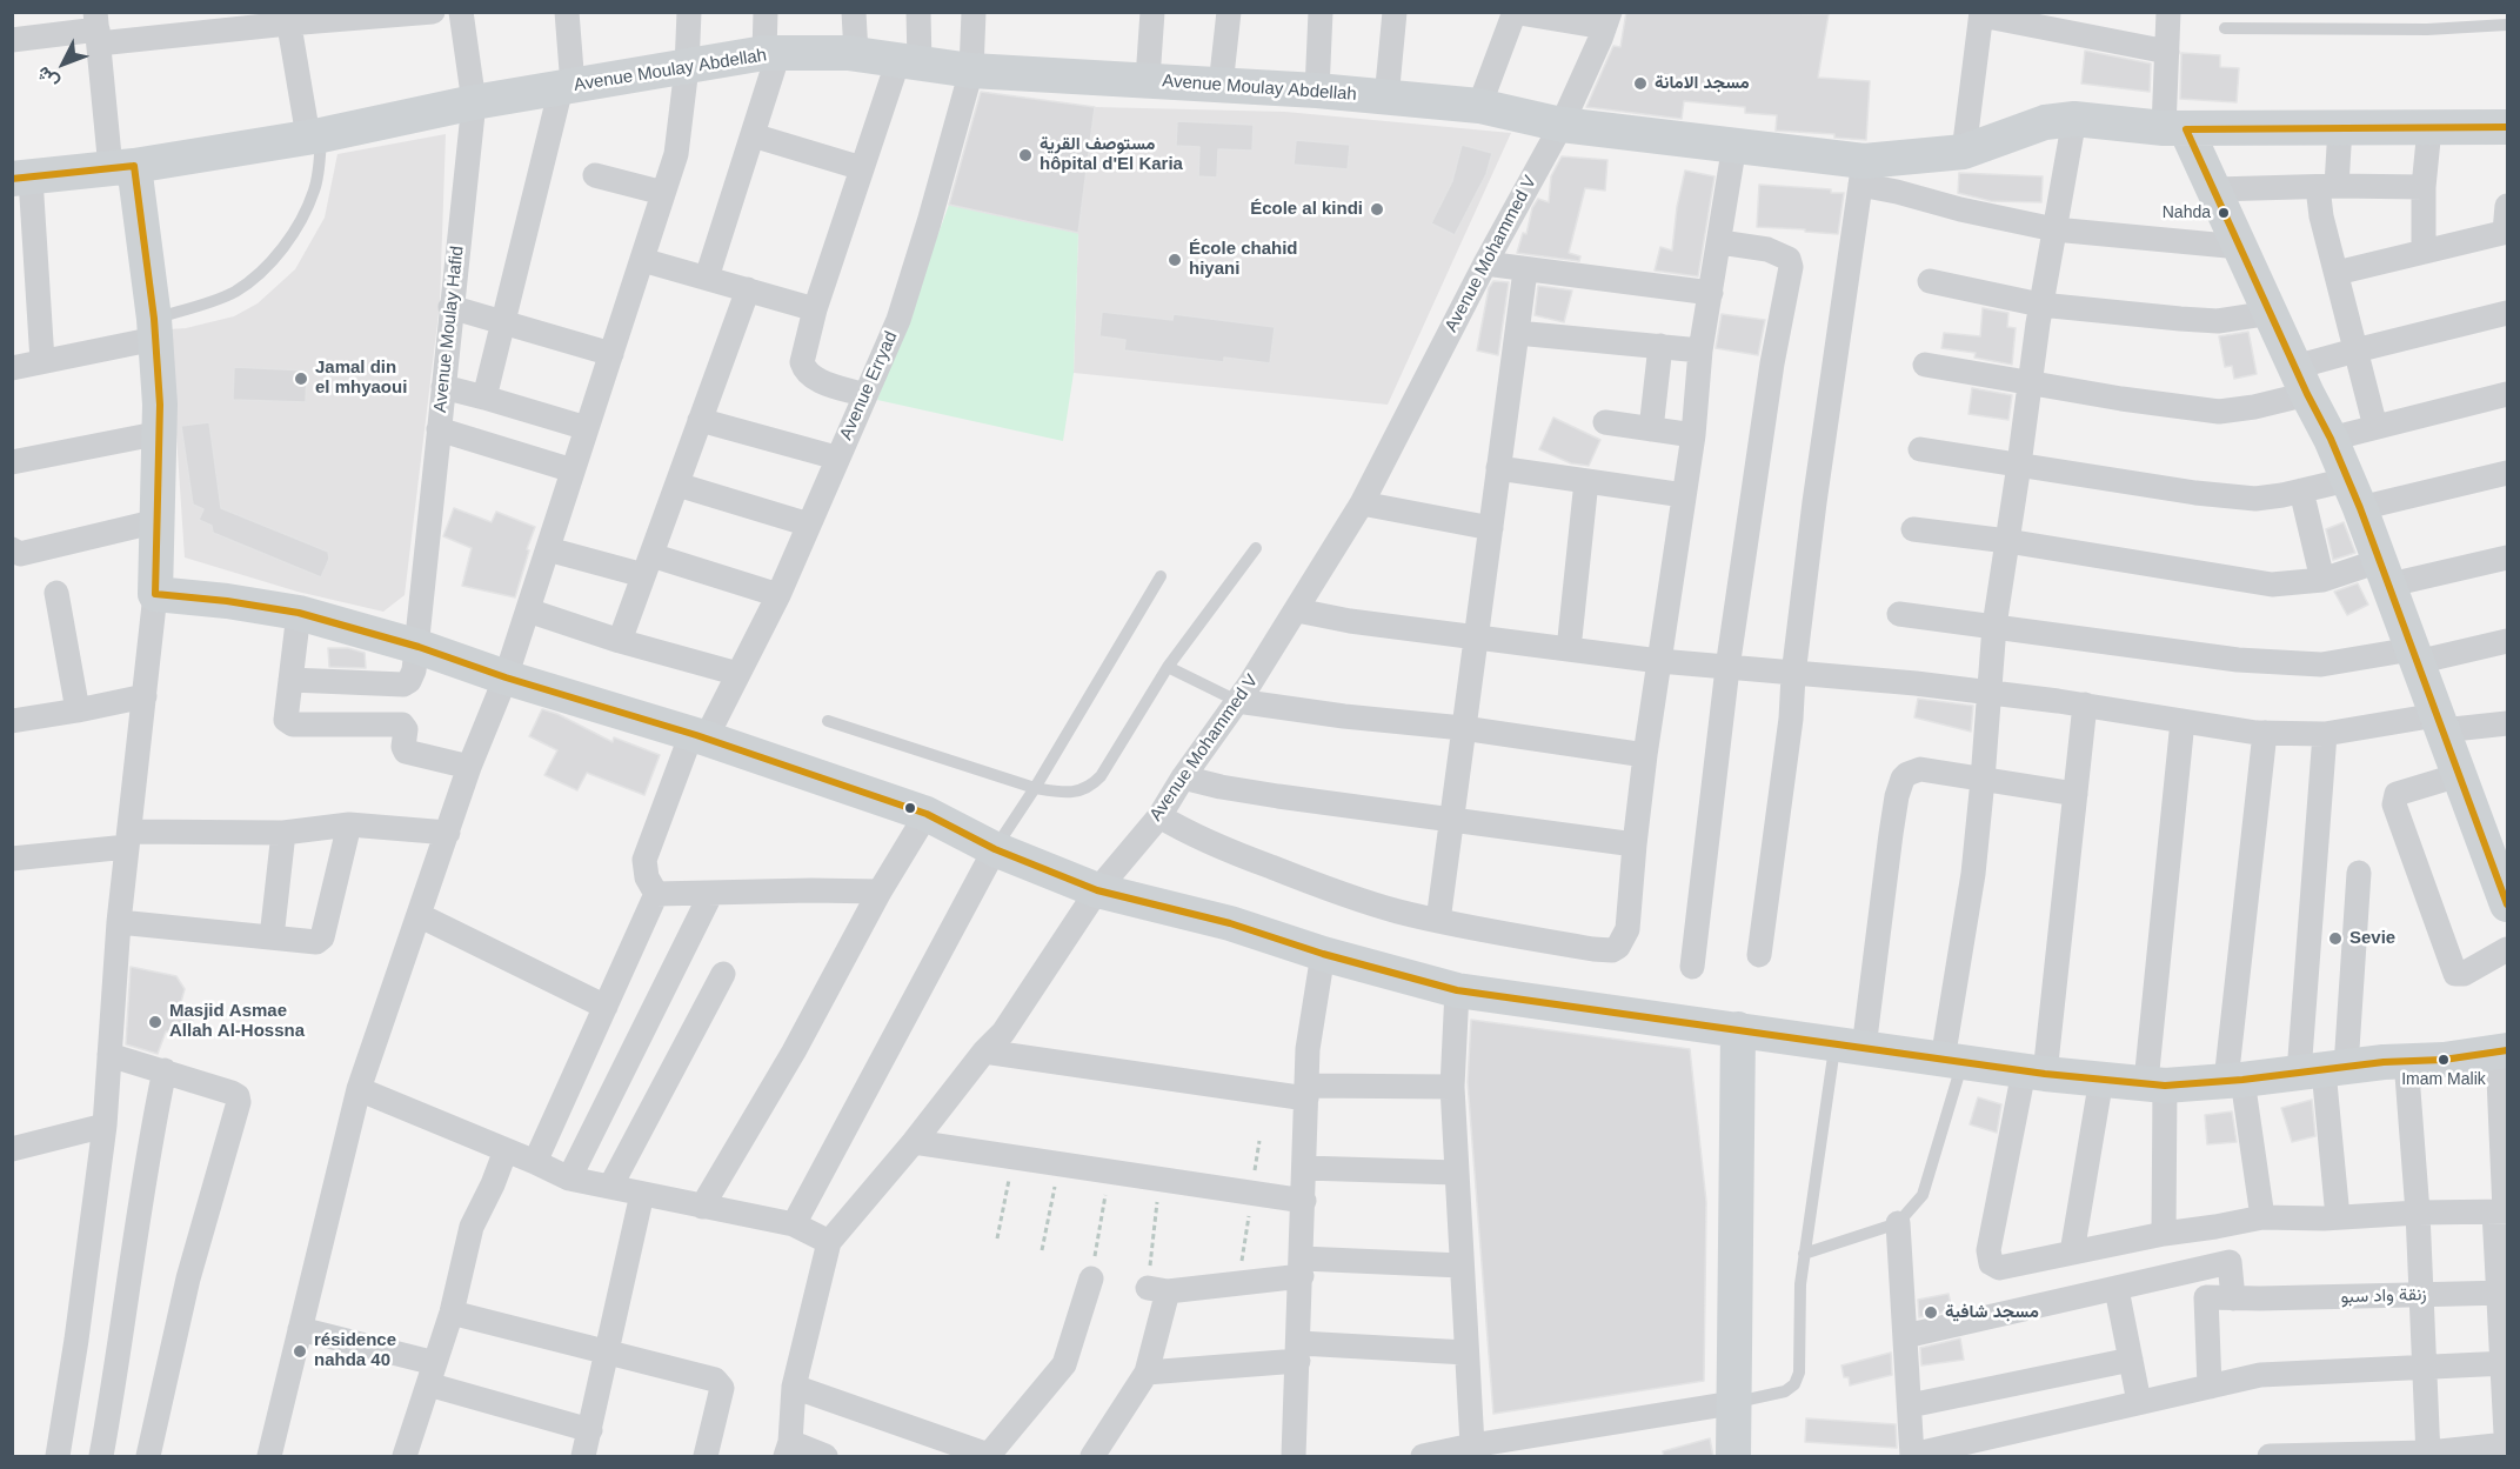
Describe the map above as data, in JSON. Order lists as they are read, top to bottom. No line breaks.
{"streets":{"street":["Avenue Moulay Abdellah","Avenue Mohammed V","Avenue Moulay Hafid","Avenue Erryad","زنقة واد سبو"]},"crossings":[["Avenue Moulay Abdellah","Avenue Mohammed V"],["Avenue Moulay Abdellah","Avenue Moulay Hafid"],["Avenue Moulay Abdellah","Avenue Erryad"]],"places":["مسجد الامانة","مستوصف القرية hôpital d'El Karia","École al kindi","Nahda","École chahid hiyani","Jamal din el mhyaoui","Sevie","Masjid Asmae Allah Al-Hossna","Imam Malik","مسجد شافية","résidence nahda 40"],"north":"bottom left"}
